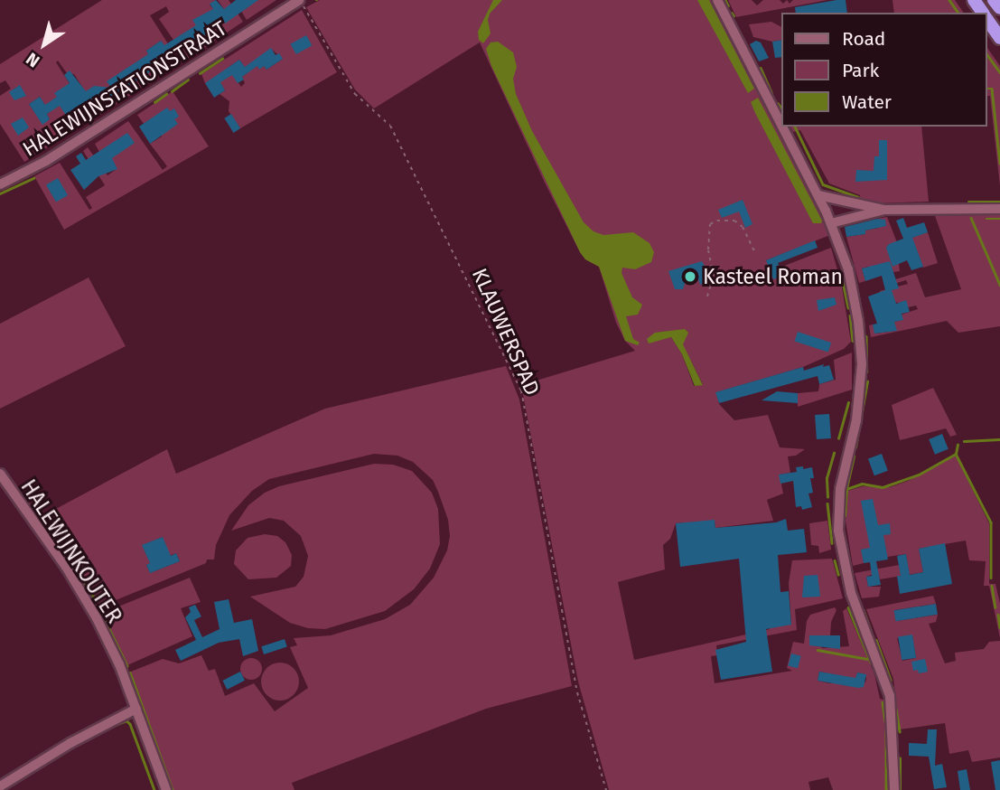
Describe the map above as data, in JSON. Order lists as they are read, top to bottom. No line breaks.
{"streets":{"street":["HALEWIJNSTATIONSTRAAT","HALEWIJNKOUTER"],"path":["KLAUWERSPAD"]},"crossings":[["HALEWIJNSTATIONSTRAAT","KLAUWERSPAD"]],"places":["Kasteel Roman"],"legend":["Road","Park","Water"],"north":"bottom left"}
